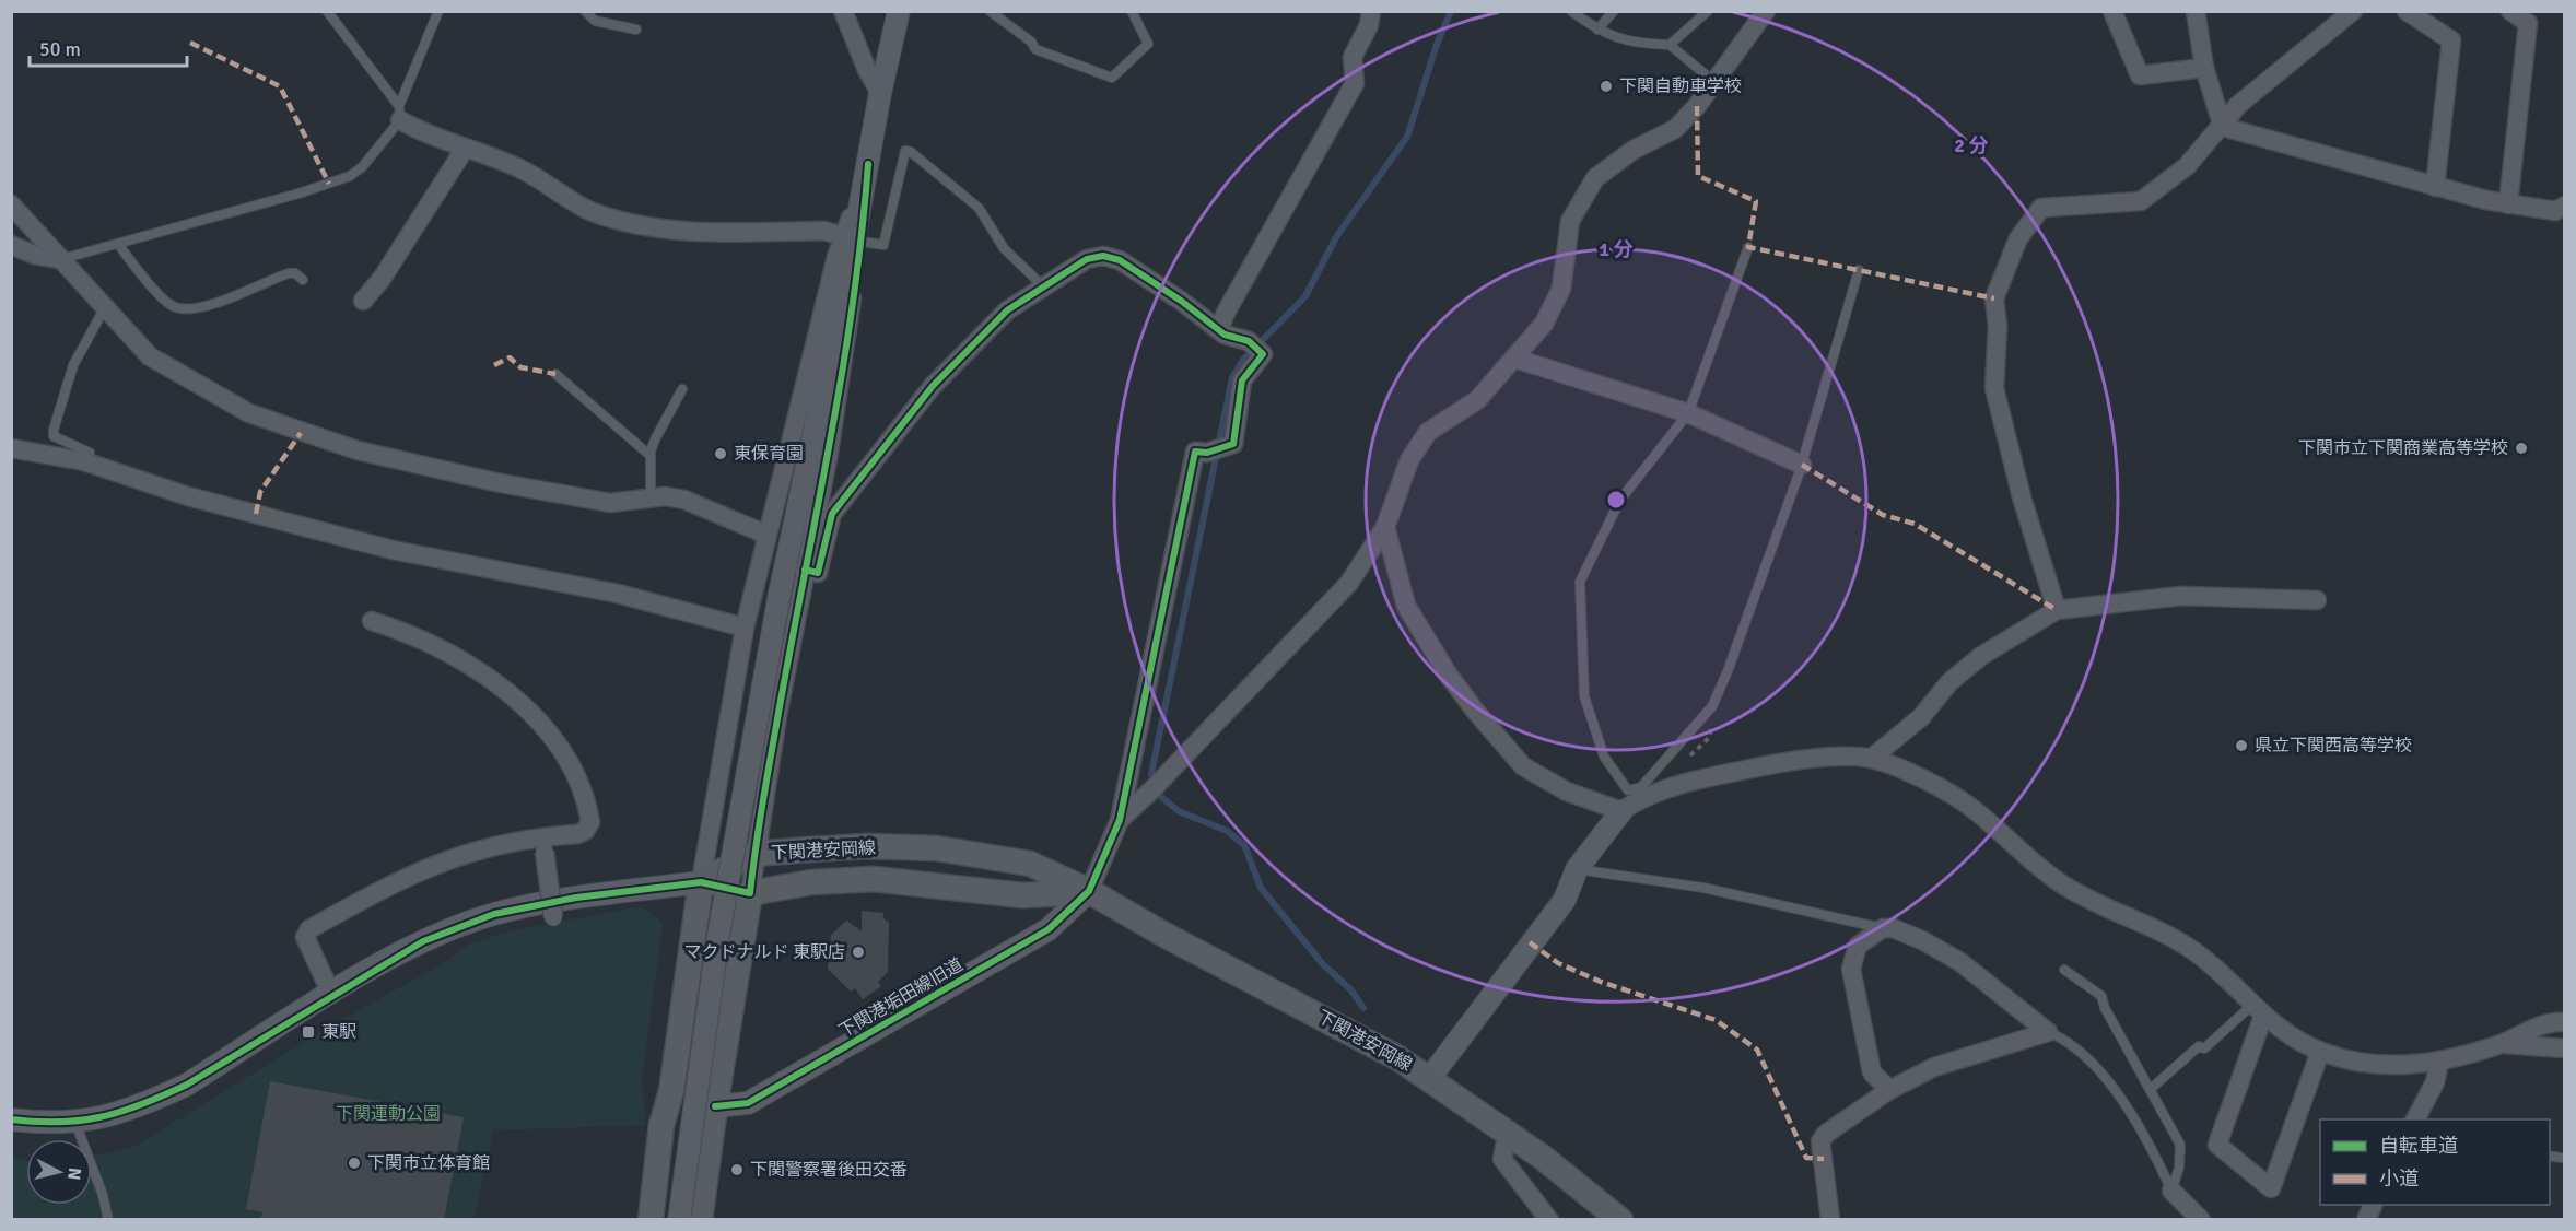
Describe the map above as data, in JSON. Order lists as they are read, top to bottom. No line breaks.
{"streets":{"main road":["下関港安岡線"],"street":["下関港垢田線旧道"]},"crossings":[["下関港安岡線","下関港垢田線旧道"]],"parks":["下関運動公園"],"places":{"other":["下関自動車学校","下関市立下関商業高等学校","東保育園","県立下関西高等学校","マクドナルド 東駅店","下関市立体育館","下関警察署後田交番"],"transit":["東駅"]},"legend":["自転車道","小道"],"scale_bar":"50 m","north":"right","rings":["2 分","1 分"]}
